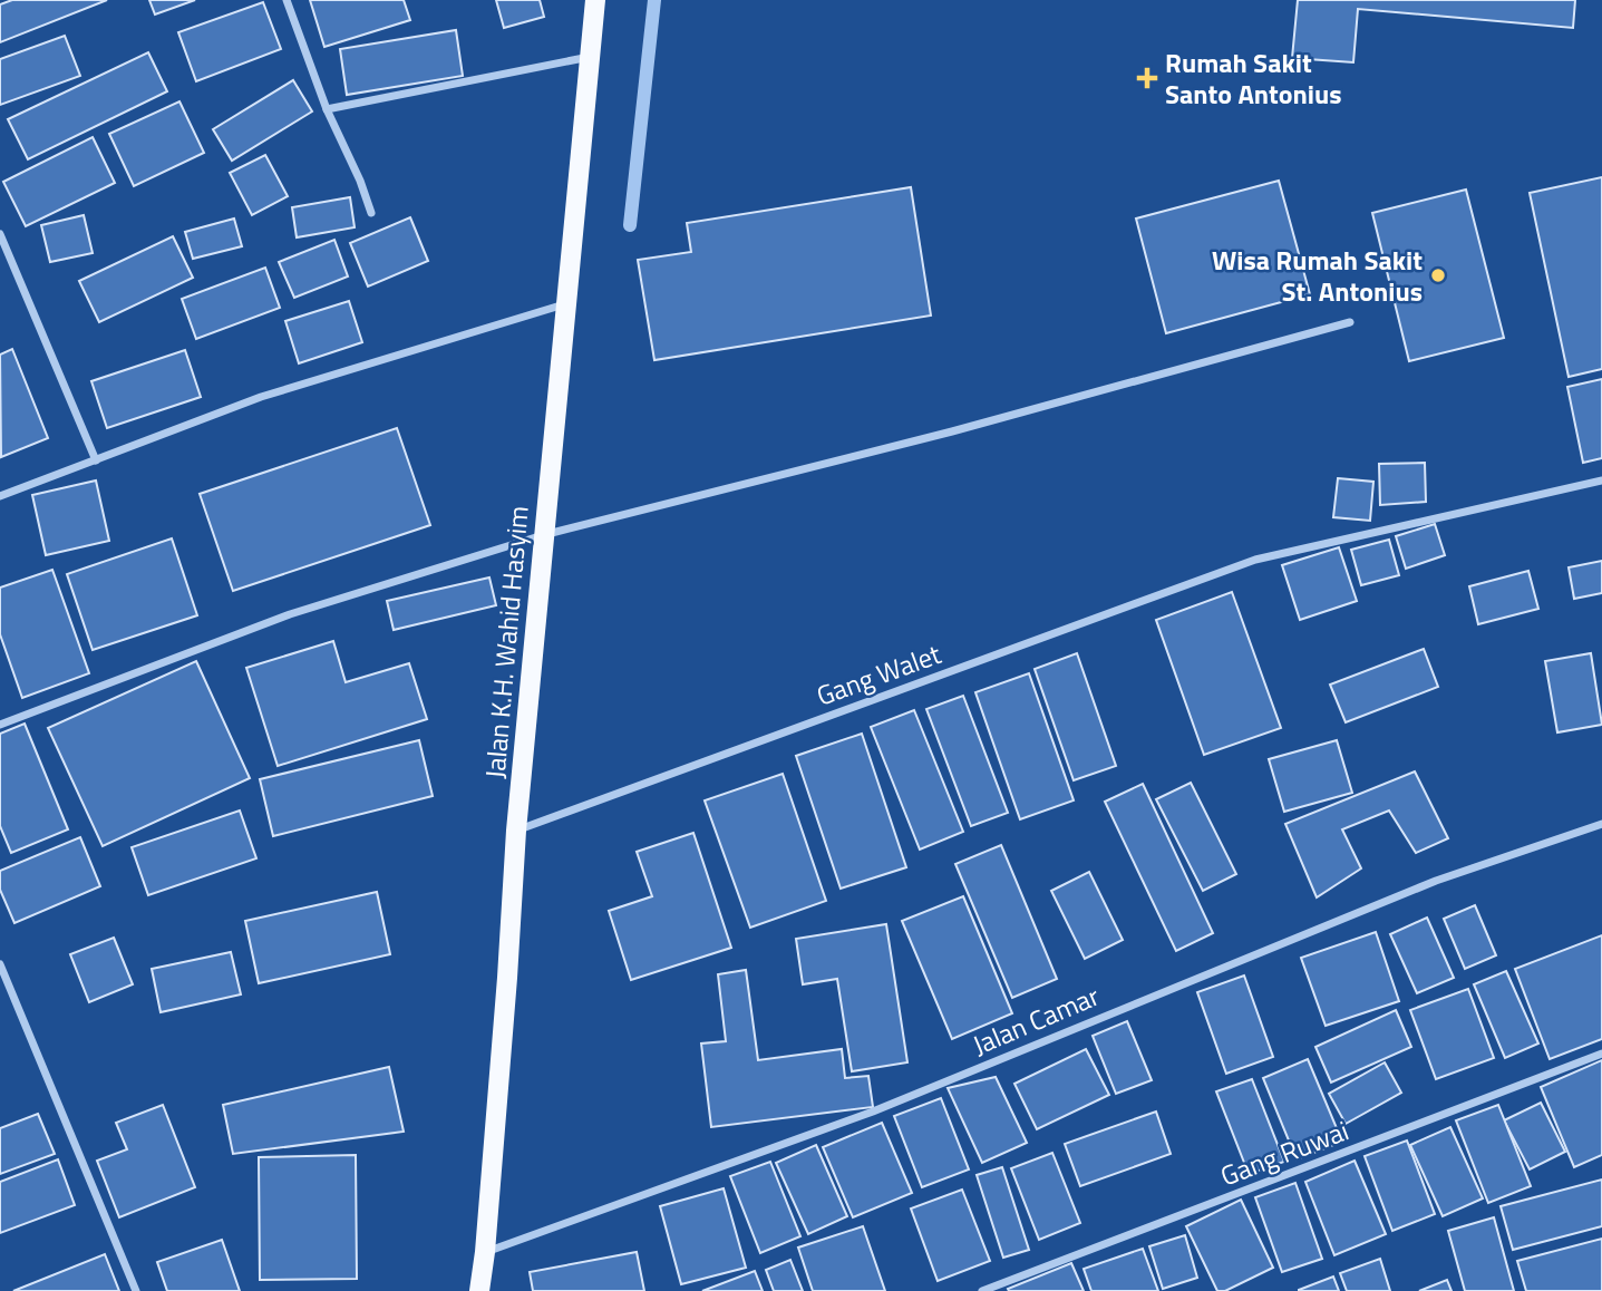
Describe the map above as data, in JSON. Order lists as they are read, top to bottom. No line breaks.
{"streets":{"main road":["Jalan K.H. Wahid Hasyim"],"street":["Gang Walet","Jalan Camar","Gang Ruwai"]},"crossings":[["Jalan K.H. Wahid Hasyim","Gang Walet"],["Jalan K.H. Wahid Hasyim","Jalan Camar"]],"places":{"health":["Rumah Sakit Santo Antonius"],"other":["Wisa Rumah Sakit St. Antonius"]}}
